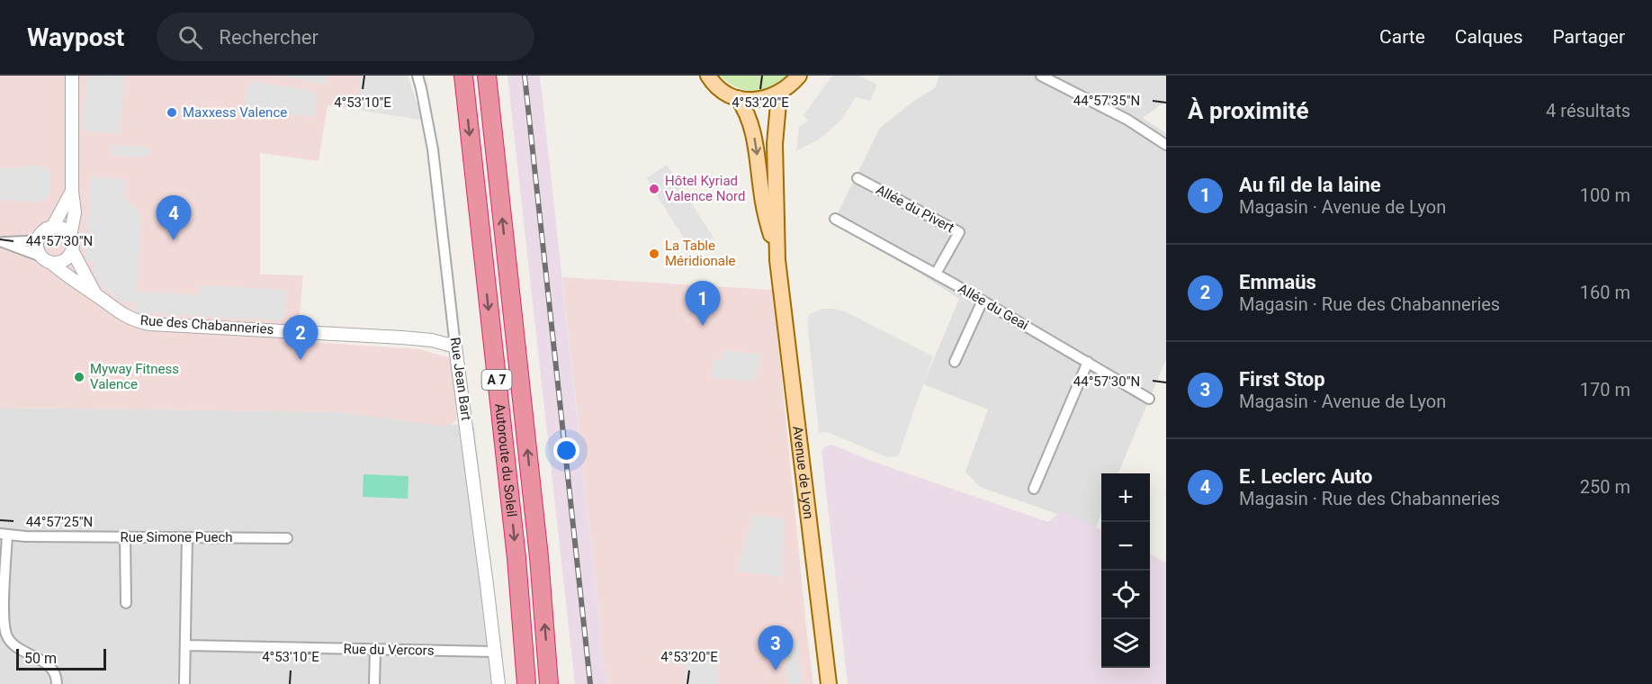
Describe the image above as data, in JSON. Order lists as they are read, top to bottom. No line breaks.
{"streets":{"highway":["A 7","Autoroute du Soleil"],"main road":["Avenue de Lyon"],"street":["Allée du Pivert","Allée du Geai","Rue des Chabanneries","Rue Jean Bart","Rue Simone Puech","Rue du Vercors"]},"crossings":[["Allée du Pivert","Allée du Geai"],["Rue des Chabanneries","Rue Jean Bart"],["Rue Jean Bart","Rue du Vercors"]],"places":["Maxxess Valence","Hôtel Kyriad Valence Nord","La Table Méridionale","Myway Fitness Valence"],"scale_bar":"50 m","page":{"header":"Waypost","search":"Rechercher","nav":["Carte","Calques","Partager"],"heading":["À proximité","4 résultats"],"list":[{"mark":"1","name":"Au fil de la laine","note":"Magasin · Avenue de Lyon","value":"100 m"},{"mark":"2","name":"Emmaüs","note":"Magasin · Rue des Chabanneries","value":"160 m"},{"mark":"3","name":"First Stop","note":"Magasin · Avenue de Lyon","value":"170 m"},{"mark":"4","name":"E. Leclerc Auto","note":"Magasin · Rue des Chabanneries","value":"250 m"}],"pins":["4","1","2","3"],"map_buttons":["+","−"],"scale":"50 m"},"coordinates":["44°57'35\"N","4°53'10\"E","4°53'20\"E","44°57'30\"N","44°57'25\"N"]}
